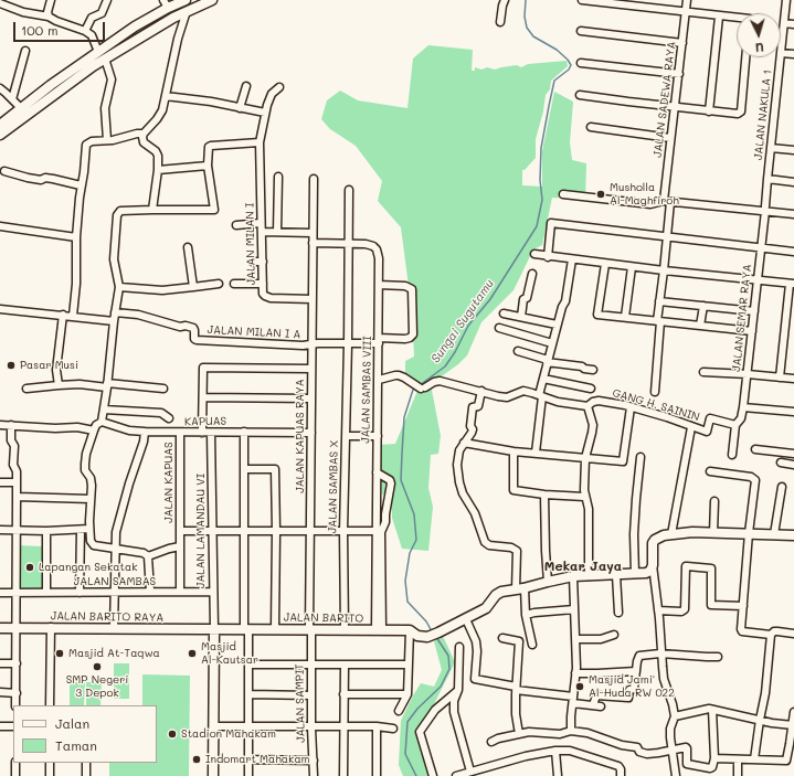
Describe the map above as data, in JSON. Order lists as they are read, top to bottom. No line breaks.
{"streets":{"street":["JALAN SADEWA RAYA","JALAN NAKULA 1","JALAN MILAN I","JALAN SEMAR RAYA","JALAN MILAN I A","JALAN SAMBAS VIII","GANG H. SAININ","KAPUAS","JALAN KAPUAS RAYA","JALAN KAPUAS","JALAN SAMBAS X","JALAN LAMANDAU VI","JALAN SAMBAS","JALAN BARITO RAYA","JALAN BARITO","JALAN SAMPIT"]},"crossings":[["JALAN NAKULA 1","JALAN SEMAR RAYA"],["JALAN MILAN I","JALAN KAPUAS RAYA"],["JALAN SEMAR RAYA","GANG H. SAININ"],["JALAN MILAN I A","JALAN KAPUAS RAYA"],["JALAN SAMBAS VIII","GANG H. SAININ"],["JALAN SAMBAS VIII","JALAN KAPUAS"],["JALAN SAMBAS VIII","JALAN SAMBAS X"],["JALAN SAMBAS VIII","JALAN BARITO"],["KAPUAS","JALAN KAPUAS RAYA"],["KAPUAS","JALAN KAPUAS"],["KAPUAS","JALAN LAMANDAU VI"],["JALAN KAPUAS RAYA","JALAN KAPUAS"],["JALAN KAPUAS RAYA","JALAN BARITO"],["JALAN KAPUAS RAYA","JALAN SAMPIT"],["JALAN KAPUAS","JALAN SAMBAS X"],["JALAN KAPUAS","JALAN LAMANDAU VI"],["JALAN KAPUAS","JALAN SAMBAS"],["JALAN SAMBAS X","JALAN BARITO"],["JALAN LAMANDAU VI","JALAN SAMBAS"],["JALAN LAMANDAU VI","JALAN BARITO RAYA"],["JALAN LAMANDAU VI","JALAN BARITO"],["JALAN BARITO RAYA","JALAN BARITO"],["JALAN BARITO","JALAN SAMPIT"]],"districts":["Mekar Jaya"],"water":["Sungai Sugutamu"],"places":["Musholla Al-Maghfiroh","Pasar Musi","Lapangan Sekatak","Masjid At-Taqwa","Masjid Al-Kautsar","SMP Negeri 3 Depok","Masjid Jami' Al-Huda RW 022","Stadion Mahakam","Indomart Mahakam"],"legend":["Jalan","Taman"],"scale_bar":"100 m","north":"bottom"}
